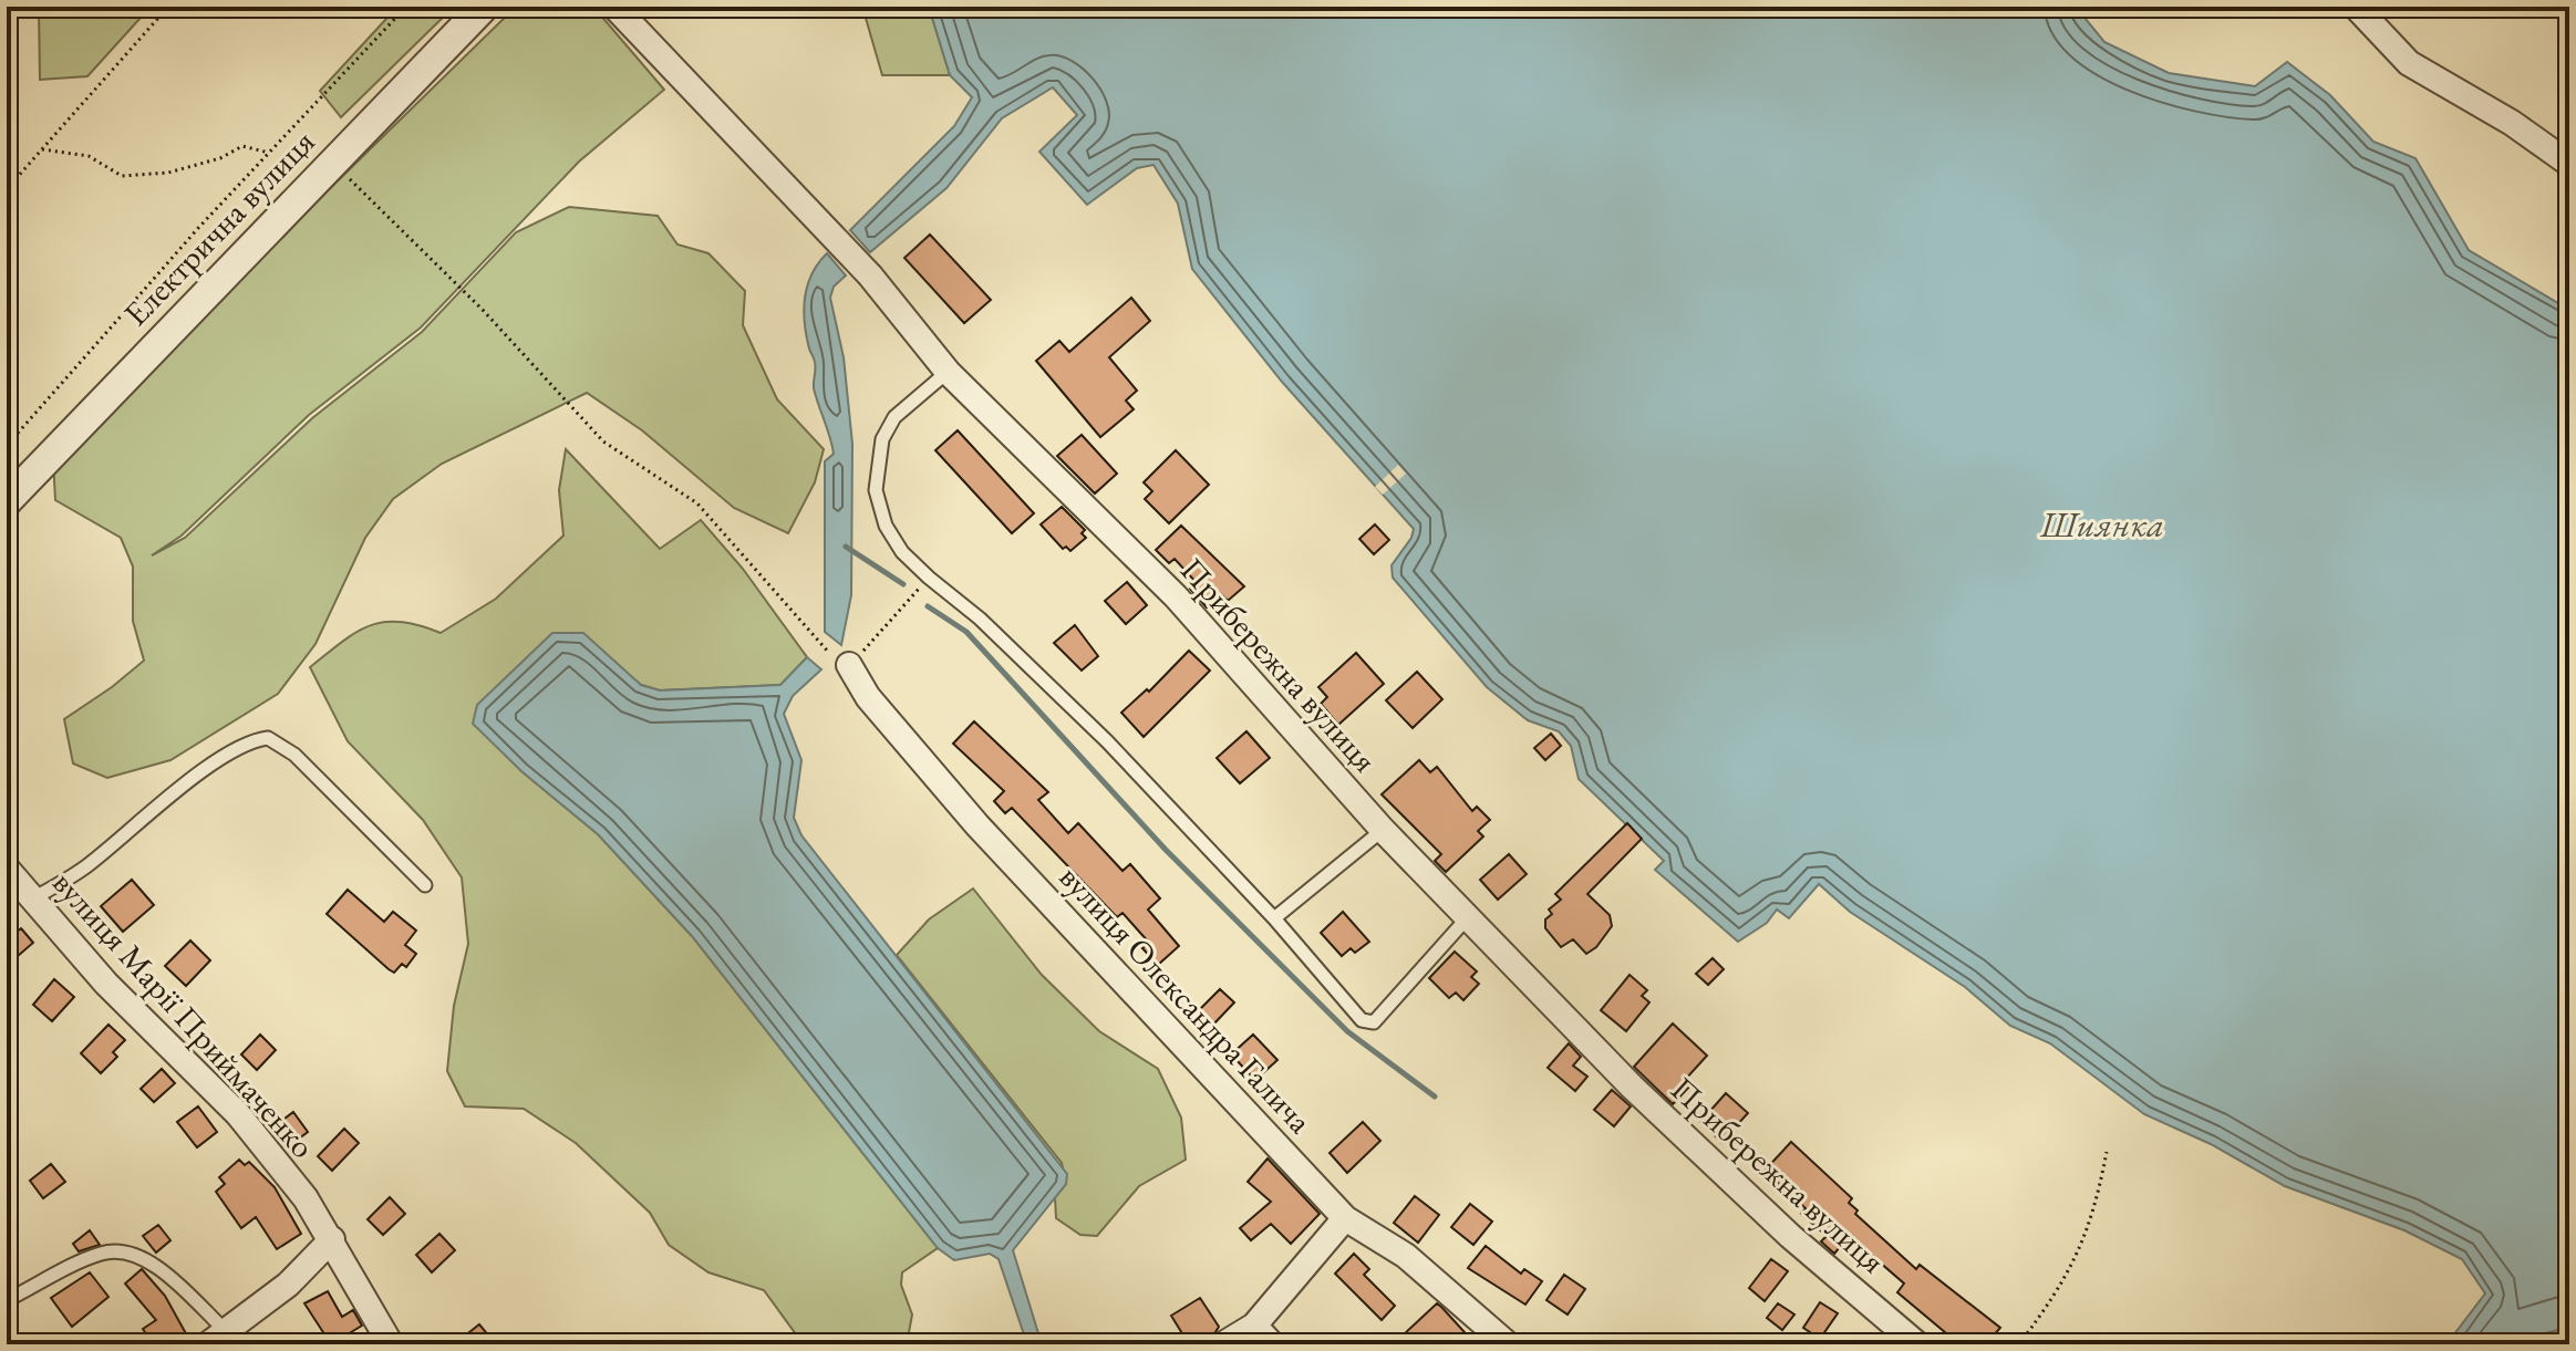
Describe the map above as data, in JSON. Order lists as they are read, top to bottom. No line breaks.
{"streets":{"street":["Електрична вулиця","Прибережна вулиця","вулиця Олександра Галича","вулиця Марії Приймаченко"]},"water":["Шиянка"]}
